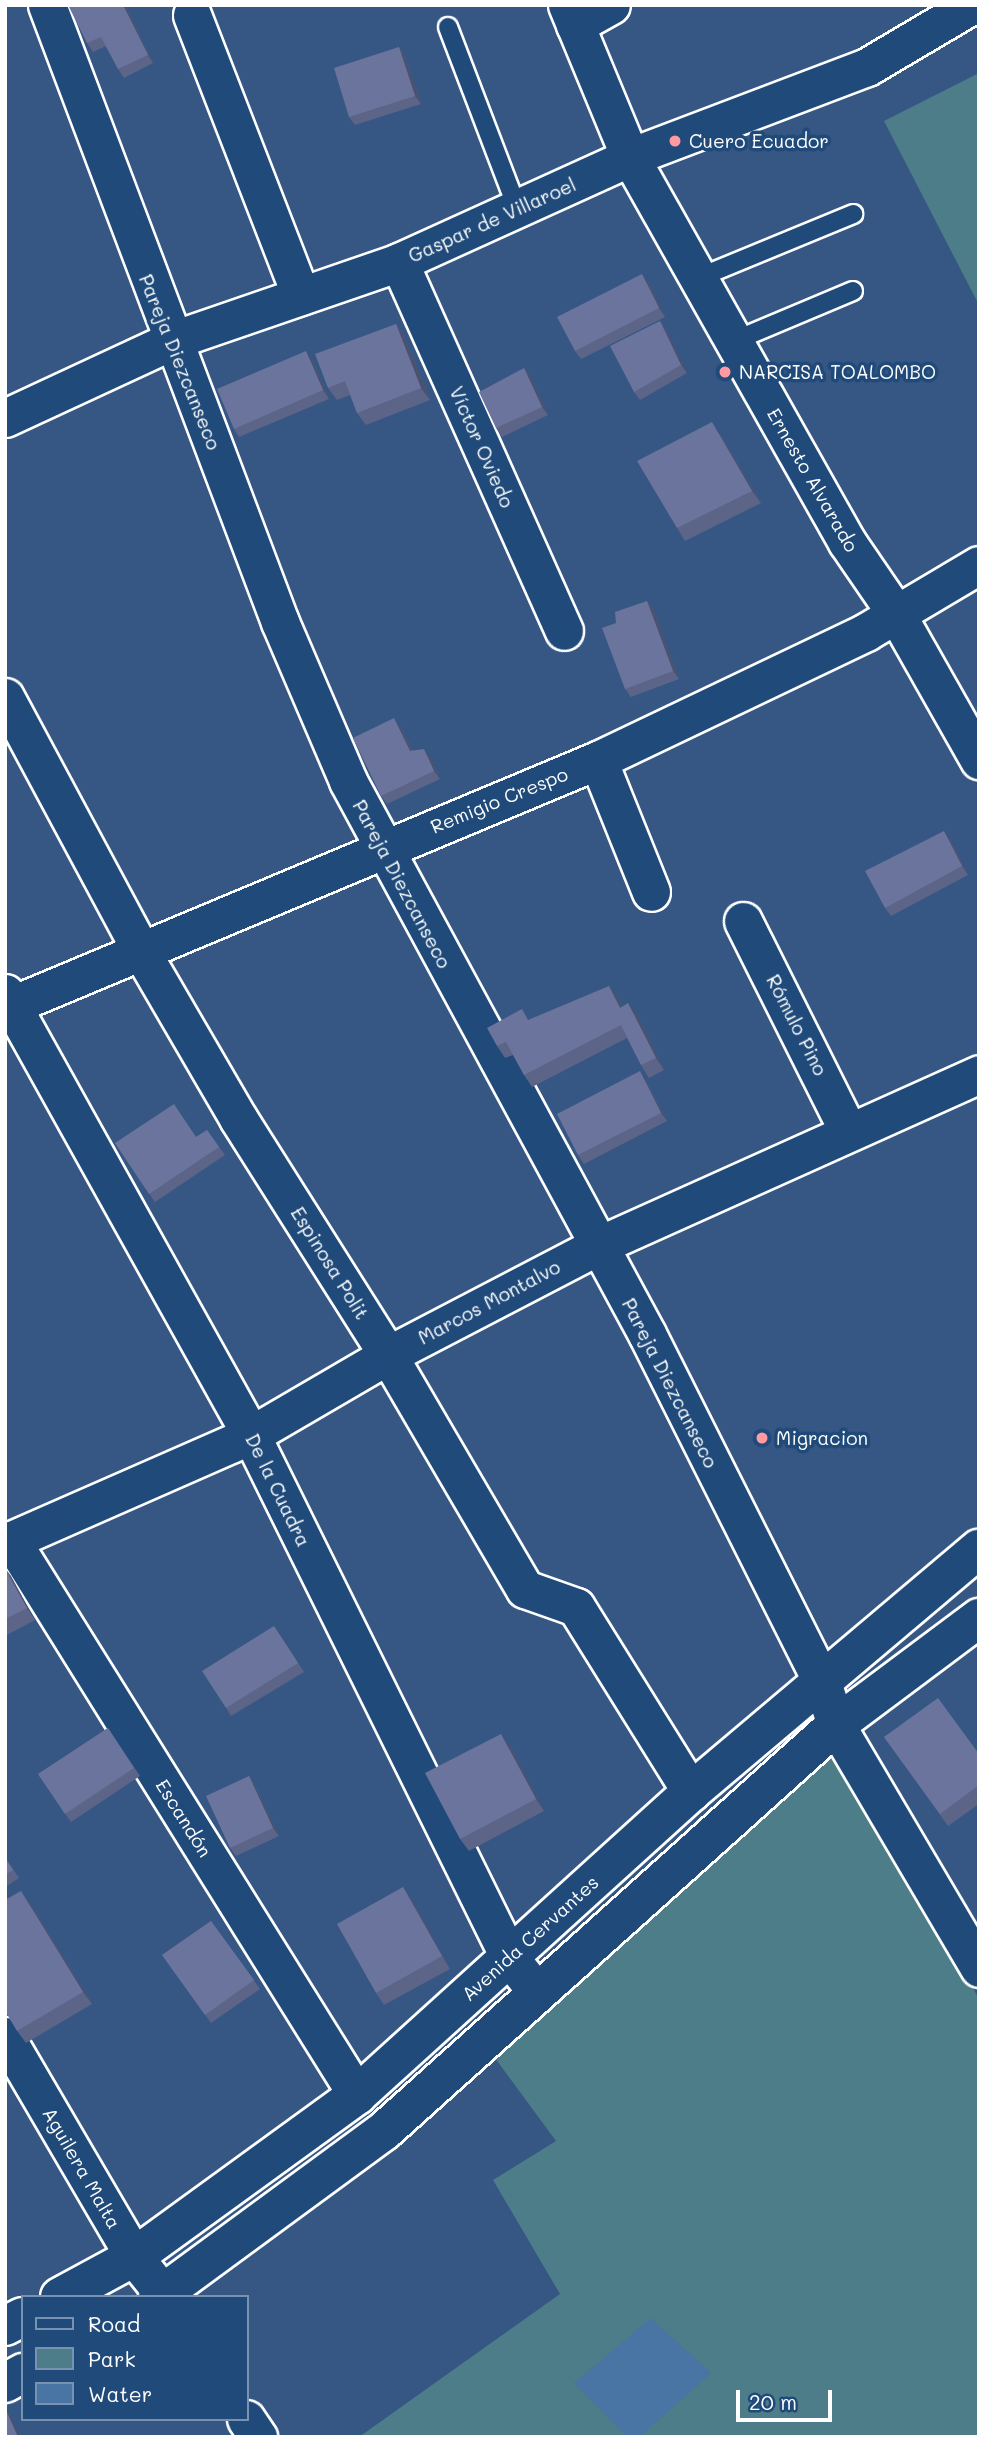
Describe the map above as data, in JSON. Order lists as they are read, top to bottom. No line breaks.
{"streets":{"street":["Gaspar de Villaroel","Pareja Diezcanseco","Víctor Oviedo","Ernesto Alvarado","Remigio Crespo","Rómulo Pino","Espinosa Polit","Marcos Montalvo","De la Cuadra","Escandón","Avenida Cervantes","Aguilera Malta"]},"crossings":[["Gaspar de Villaroel","Pareja Diezcanseco"],["Gaspar de Villaroel","Víctor Oviedo"],["Gaspar de Villaroel","Ernesto Alvarado"],["Pareja Diezcanseco","Remigio Crespo"],["Pareja Diezcanseco","Marcos Montalvo"],["Pareja Diezcanseco","Avenida Cervantes"],["Ernesto Alvarado","Remigio Crespo"],["Remigio Crespo","Espinosa Polit"],["Remigio Crespo","De la Cuadra"],["Rómulo Pino","Marcos Montalvo"],["Espinosa Polit","Marcos Montalvo"],["Espinosa Polit","Avenida Cervantes"],["Marcos Montalvo","De la Cuadra"],["Marcos Montalvo","Escandón"],["De la Cuadra","Avenida Cervantes"],["Escandón","Avenida Cervantes"],["Avenida Cervantes","Aguilera Malta"]],"places":["Cuero Ecuador","NARCISA TOALOMBO","Migracion"],"legend":["Road","Park","Water"],"scale_bar":"20 m"}
